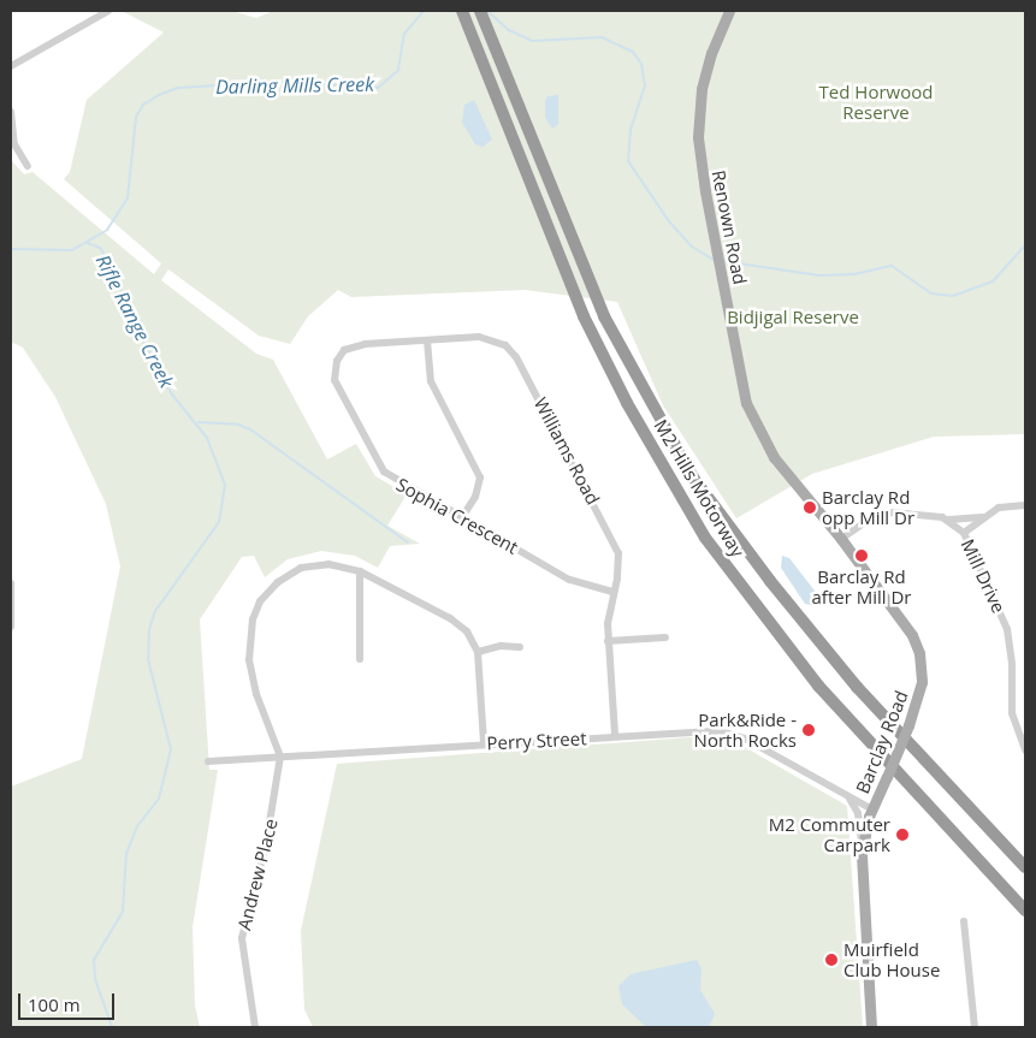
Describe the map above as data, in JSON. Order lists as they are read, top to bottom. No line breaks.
{"streets":{"highway":["M2 Hills Motorway"],"main road":["Renown Road","Barclay Road"],"street":["Williams Road","Sophia Crescent","Mill Drive","Perry Street","Andrew Place"]},"crossings":[["Renown Road","Barclay Road"],["Williams Road","Sophia Crescent"],["Williams Road","Perry Street"],["Mill Drive","Barclay Road"],["Perry Street","Barclay Road"],["Perry Street","Andrew Place"]],"water":["Darling Mills Creek","Rifle Range Creek"],"parks":["Ted Horwood Reserve","Bidjigal Reserve"],"places":["Barclay Rd opp Mill Dr","Barclay Rd after Mill Dr","Park&Ride - North Rocks","M2 Commuter Carpark","Muirfield Club House"],"scale_bar":"100 m"}
